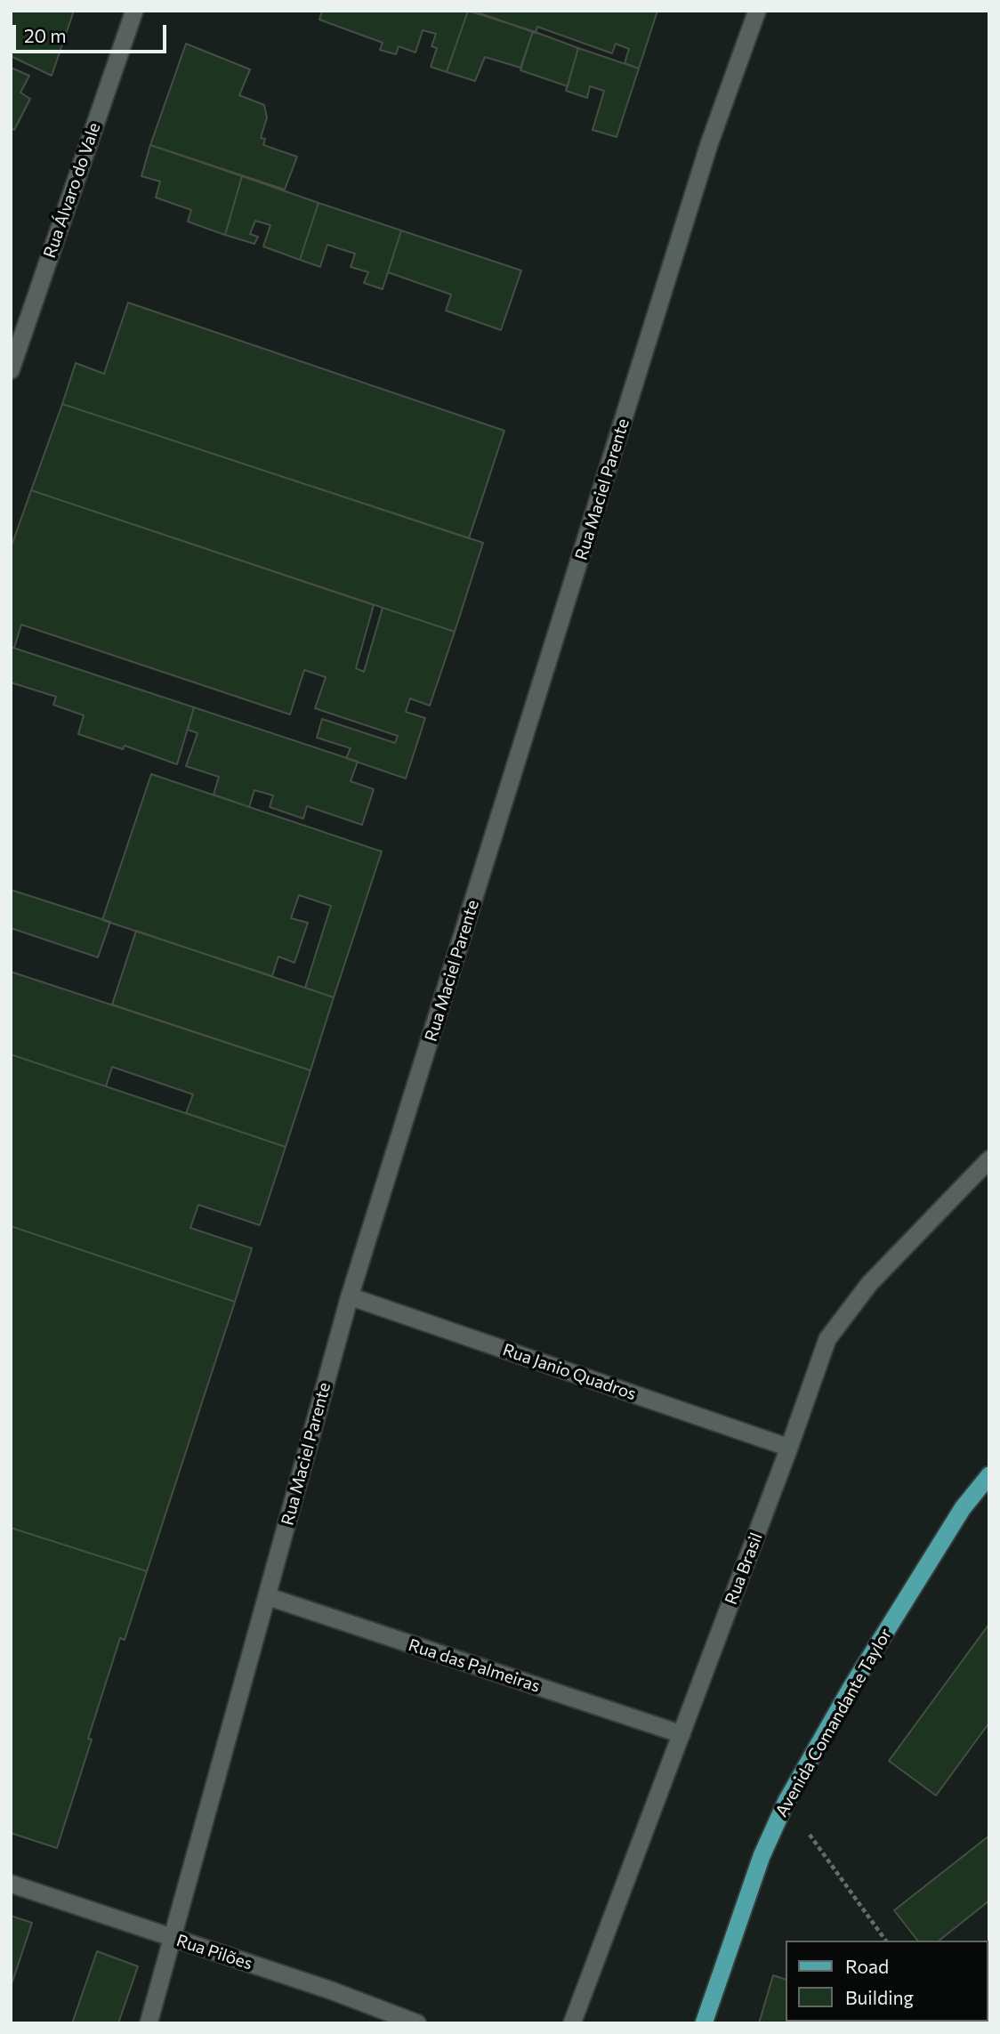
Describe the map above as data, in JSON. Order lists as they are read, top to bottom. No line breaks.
{"streets":{"main road":["Avenida Comandante Taylor"],"street":["Rua Álvaro do Vale","Rua Maciel Parente","Rua Janio Quadros","Rua Brasil","Rua das Palmeiras","Rua Pilões"]},"crossings":[["Rua Maciel Parente","Rua Janio Quadros"],["Rua Maciel Parente","Rua das Palmeiras"],["Rua Maciel Parente","Rua Pilões"],["Rua Janio Quadros","Rua Brasil"],["Rua Brasil","Rua das Palmeiras"]],"legend":["Road","Building"],"scale_bar":"20 m"}
